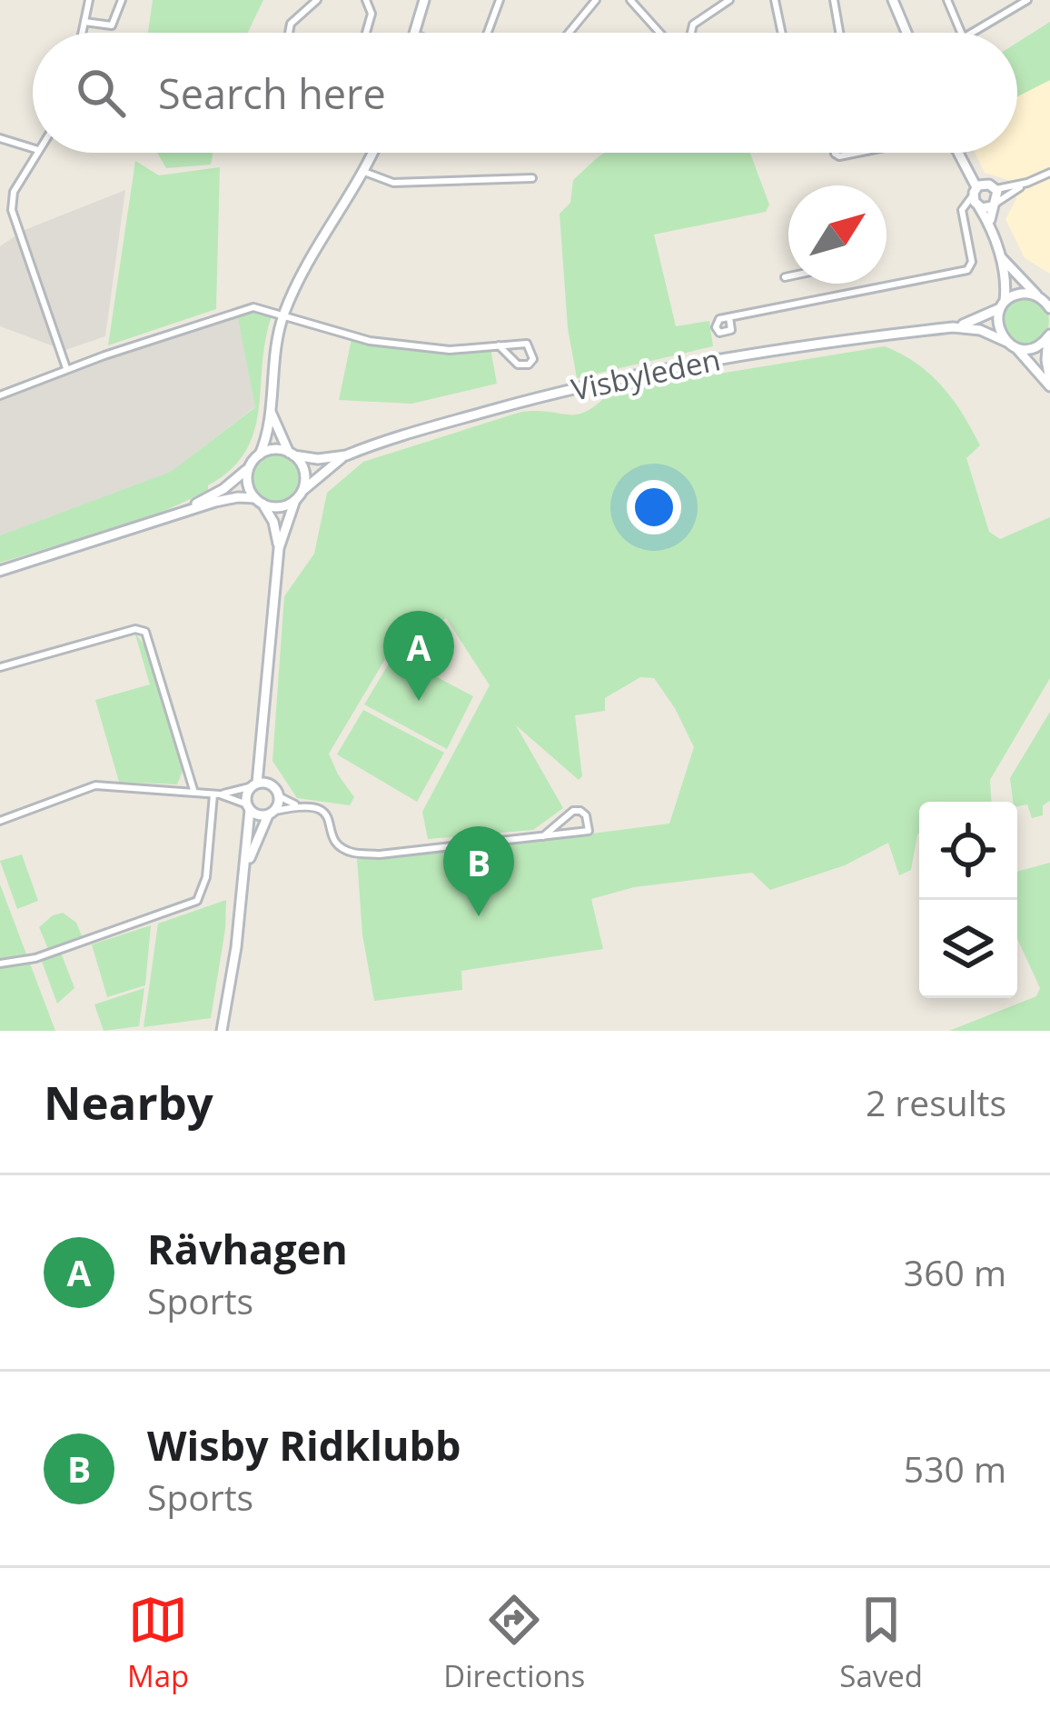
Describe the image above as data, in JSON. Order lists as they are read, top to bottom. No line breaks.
{"streets":{"main road":["Visbyleden"]},"north":"top right","page":{"search":"Search here","pins":["A","B"],"heading":["Nearby","2 results"],"list":[{"mark":"A","name":"Rävhagen","note":"Sports","value":"360 m"},{"mark":"B","name":"Wisby Ridklubb","note":"Sports","value":"530 m"}],"nav":["Map","Directions","Saved"]}}
